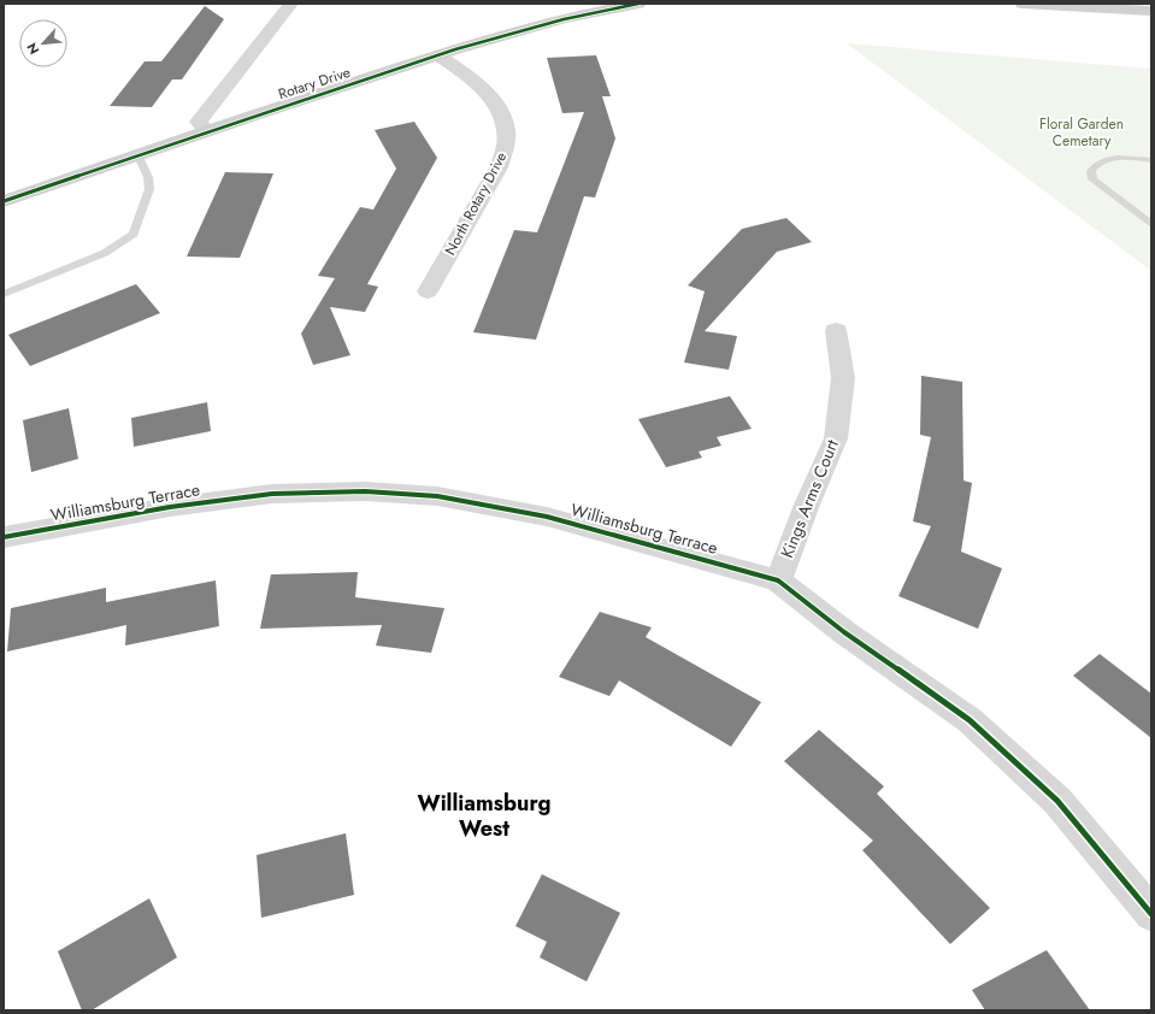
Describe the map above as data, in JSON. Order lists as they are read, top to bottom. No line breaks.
{"streets":{"street":["Rotary Drive","North Rotary Drive","Kings Arms Court","Williamsburg Terrace"]},"crossings":[["Rotary Drive","North Rotary Drive"],["Kings Arms Court","Williamsburg Terrace"]],"districts":["Williamsburg West"],"parks":["Floral Garden Cemetary"],"north":"bottom left"}
